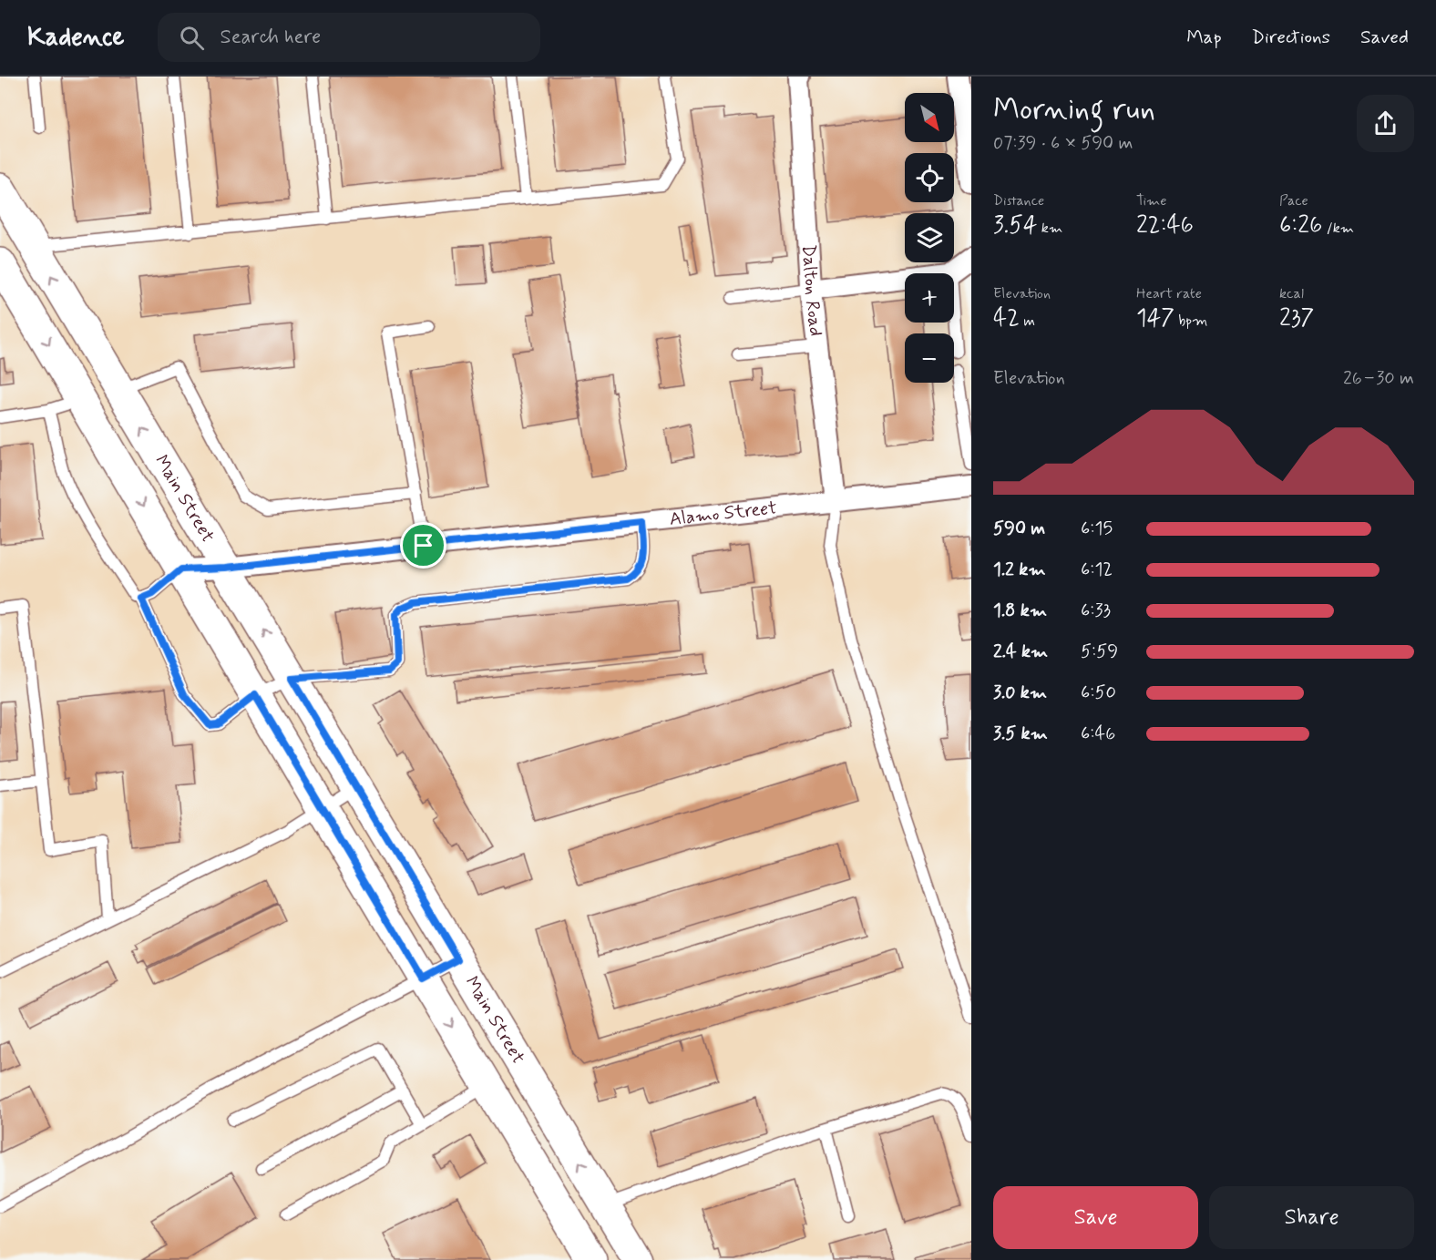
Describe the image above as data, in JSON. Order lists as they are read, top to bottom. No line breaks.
{"streets":{"main road":["Main Street"],"street":["Dalton Road","Alamo Street"]},"crossings":[["Dalton Road","Alamo Street"],["Main Street","Alamo Street"]],"north":"bottom right","page":{"header":"Kadence","search":"Search here","nav":["Map","Directions","Saved"],"heading":["Morning run","07:39 · 6 × 590 m"],"map_buttons":["+","−"],"stats":[["Distance","3.54 km"],["Time","22:46"],["Pace","6:26 /km"],["Elevation","42 m"],["Heart rate","147 bpm"],["kcal","237"]],"chart":["Elevation","26–30 m"],"list":[{"name":"590 m","note":"6:15"},{"name":"1.2 km","note":"6:12"},{"name":"1.8 km","note":"6:33"},{"name":"2.4 km","note":"5:59"},{"name":"3.0 km","note":"6:50"},{"name":"3.5 km","note":"6:46"}],"buttons":["Save","Share"]}}
